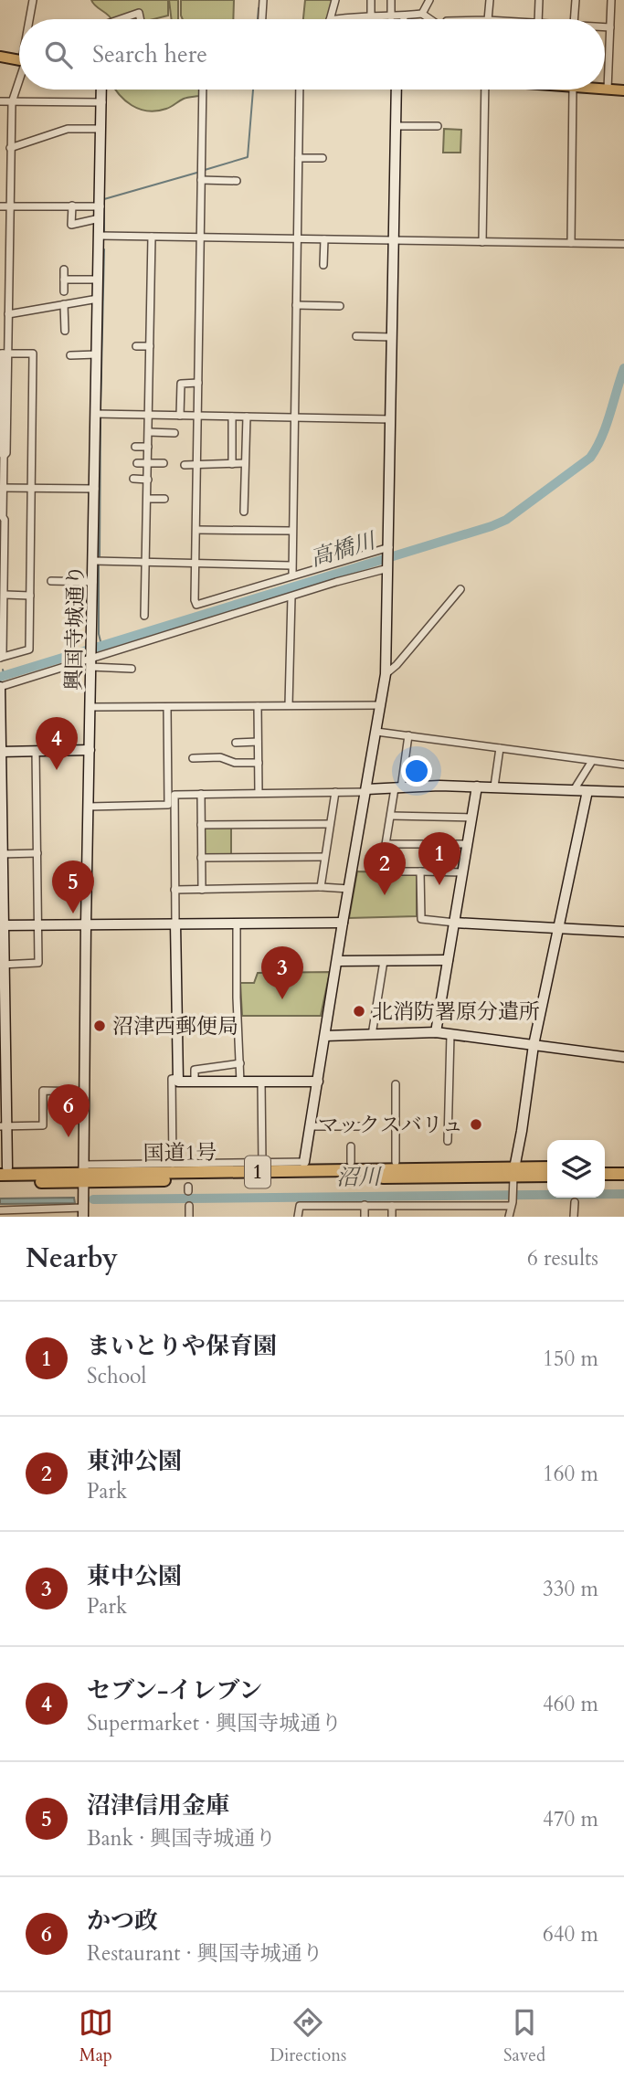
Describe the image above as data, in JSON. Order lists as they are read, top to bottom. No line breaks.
{"streets":{"highway":["国道1号","1"],"street":["興国寺城通り"]},"crossings":[["興国寺城通り","国道1号"]],"water":["高橋川","沼川"],"places":["北消防署原分遣所","沼津西郵便局","マックスバリュ"],"page":{"search":"Search here","pins":["4","1","2","5","3","6"],"heading":["Nearby","6 results"],"list":[{"mark":"1","name":"まいとりや保育園","note":"School","value":"150 m"},{"mark":"2","name":"東沖公園","note":"Park","value":"160 m"},{"mark":"3","name":"東中公園","note":"Park","value":"330 m"},{"mark":"4","name":"セブン-イレブン","note":"Supermarket · 興国寺城通り","value":"460 m"},{"mark":"5","name":"沼津信用金庫","note":"Bank · 興国寺城通り","value":"470 m"},{"mark":"6","name":"かつ政","note":"Restaurant · 興国寺城通り","value":"640 m"}],"nav":["Map","Directions","Saved"]}}
